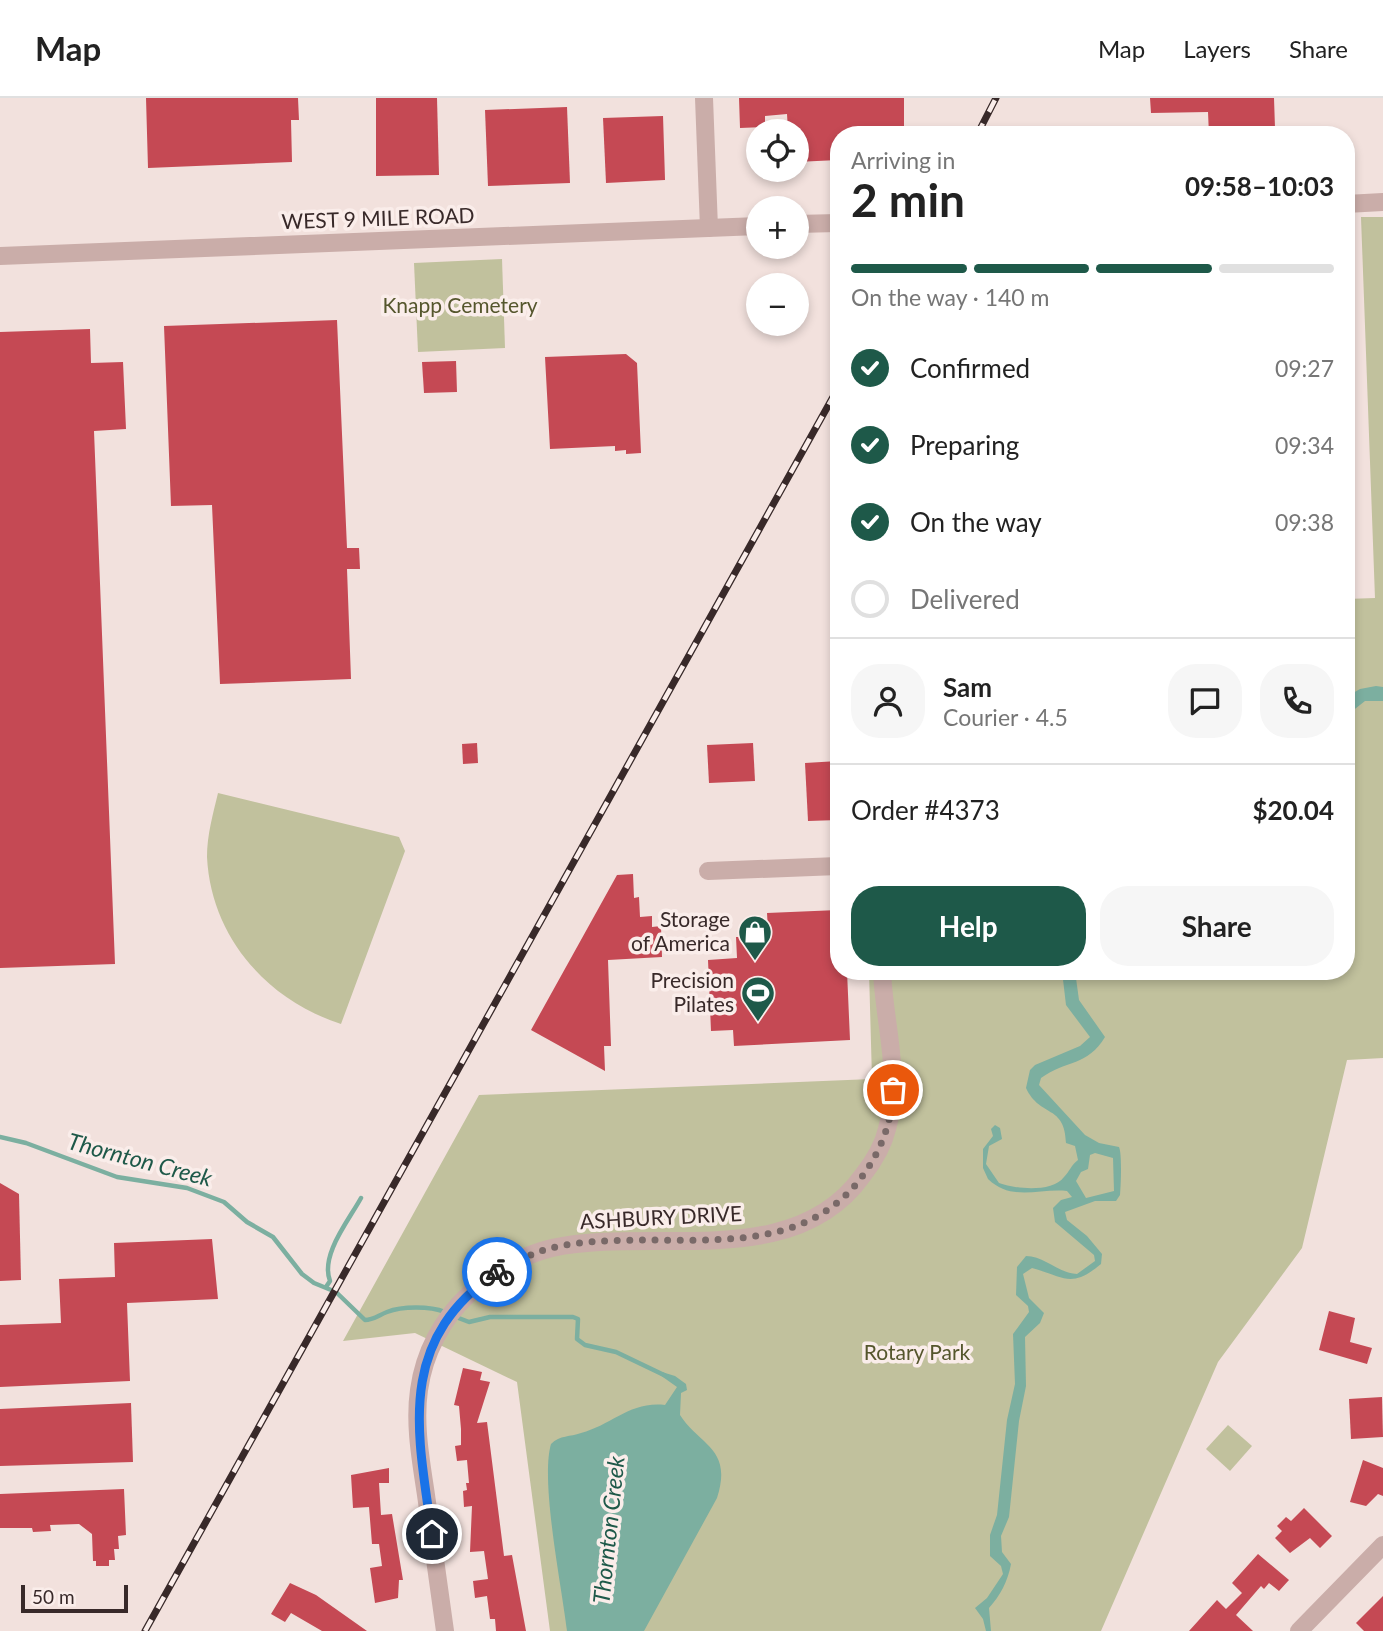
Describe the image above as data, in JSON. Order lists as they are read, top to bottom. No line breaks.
{"streets":{"street":["WEST 9 MILE ROAD","ASHBURY DRIVE"]},"water":["Thornton Creek"],"parks":["Knapp Cemetery","Rotary Park"],"places":{"shop":["Storage of America"],"sports":["Precision Pilates"]},"scale_bar":"50 m","page":{"header":"Map","nav":["Map","Layers","Share"],"map_buttons":["+","−"],"heading":["2 min","Arriving in","09:58–10:03"],"panel":["Sam","Courier · 4.5","Order #4373","$20.04"],"bar":"On the way · 140 m","list":[["Confirmed","09:27"],["Preparing","09:34"],["On the way","09:38"],"Delivered"],"buttons":["Help","Share"],"scale":"50 m"}}
